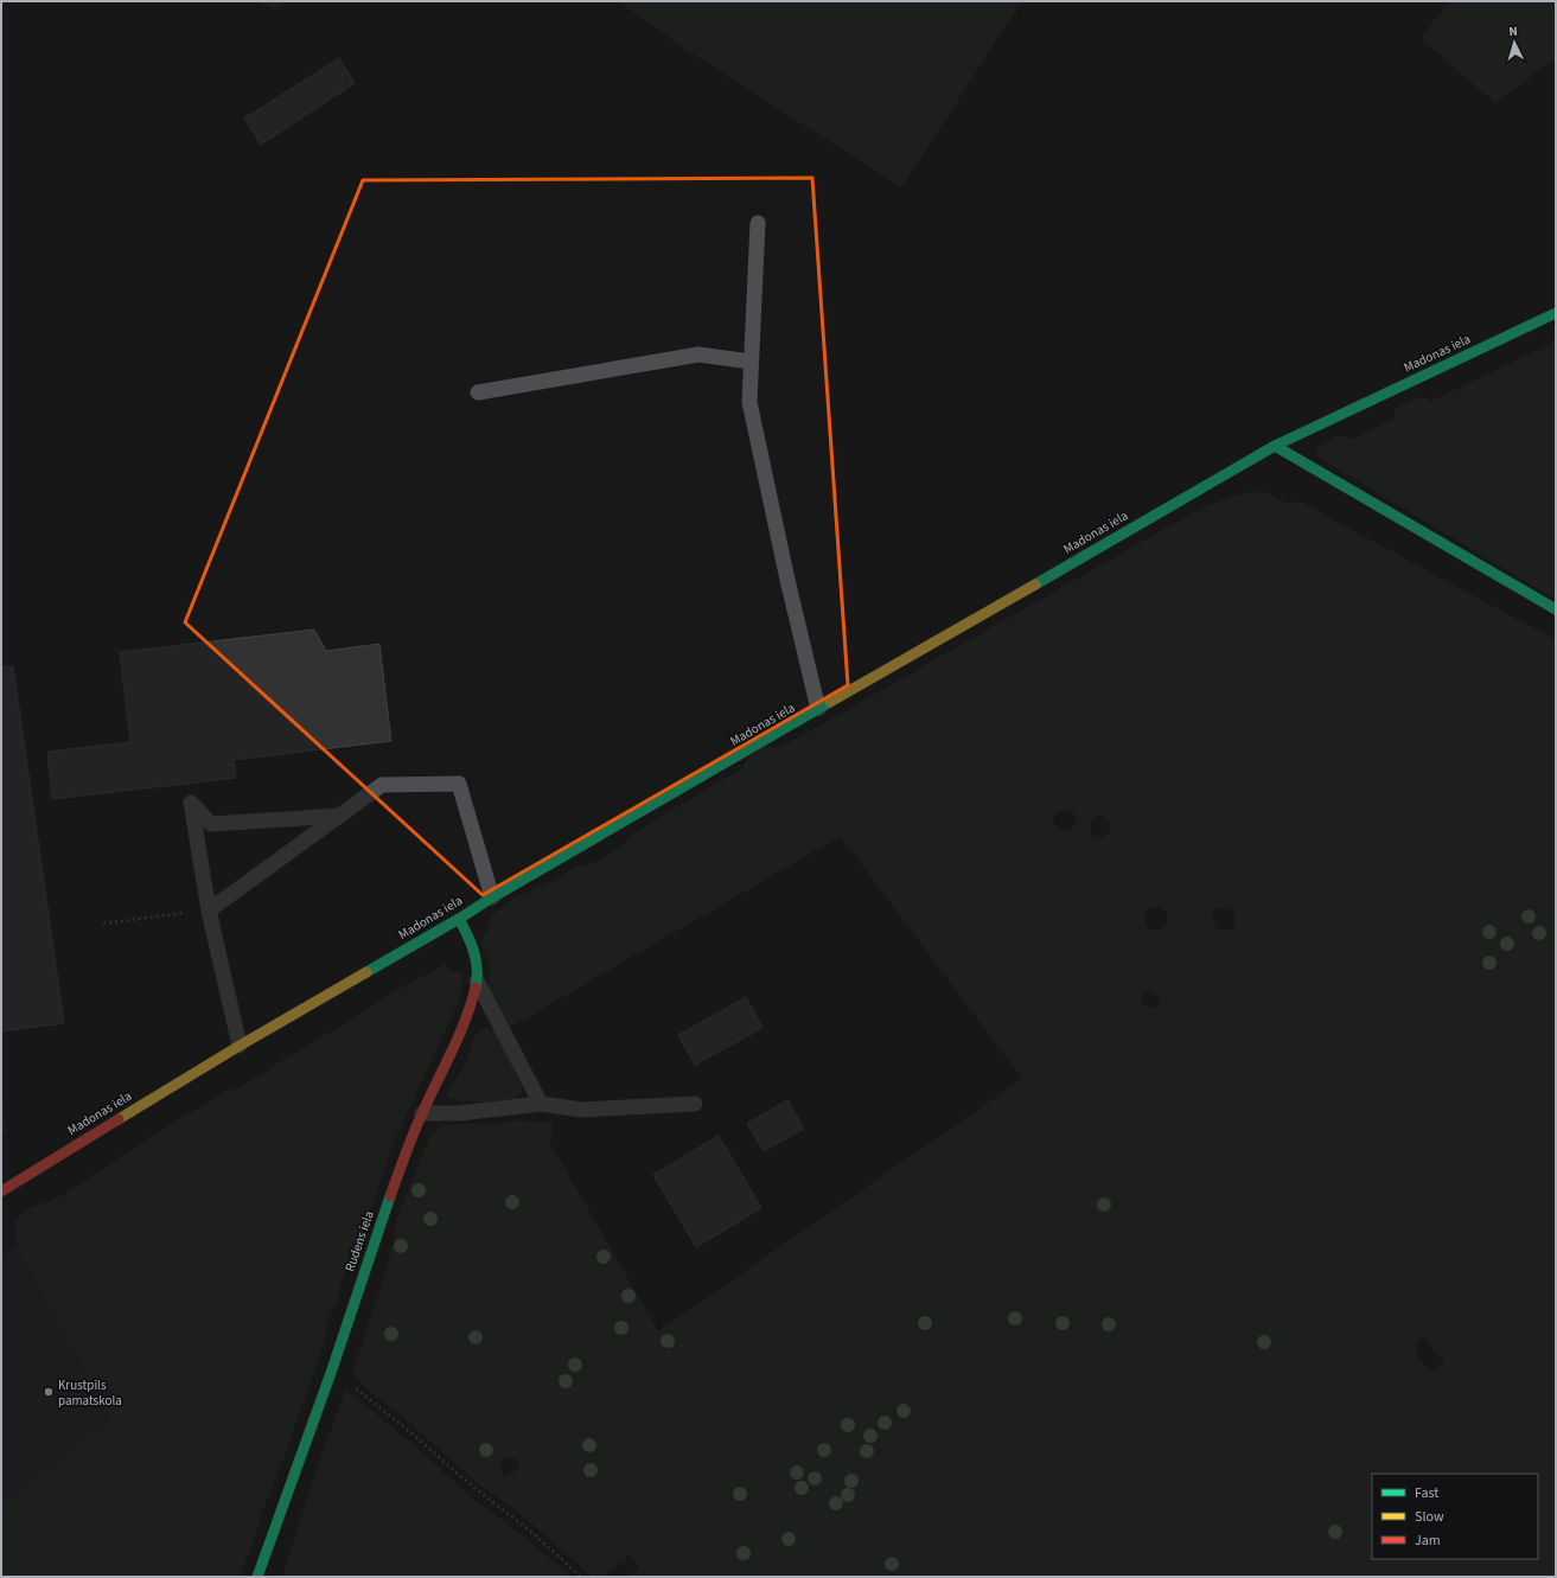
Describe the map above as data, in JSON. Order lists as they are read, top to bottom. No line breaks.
{"streets":{"main road":["Madonas iela","Rudens iela"]},"crossings":[["Madonas iela","Rudens iela"]],"places":["Krustpils pamatskola"],"legend":["Fast","Slow","Jam"],"north":"top"}
